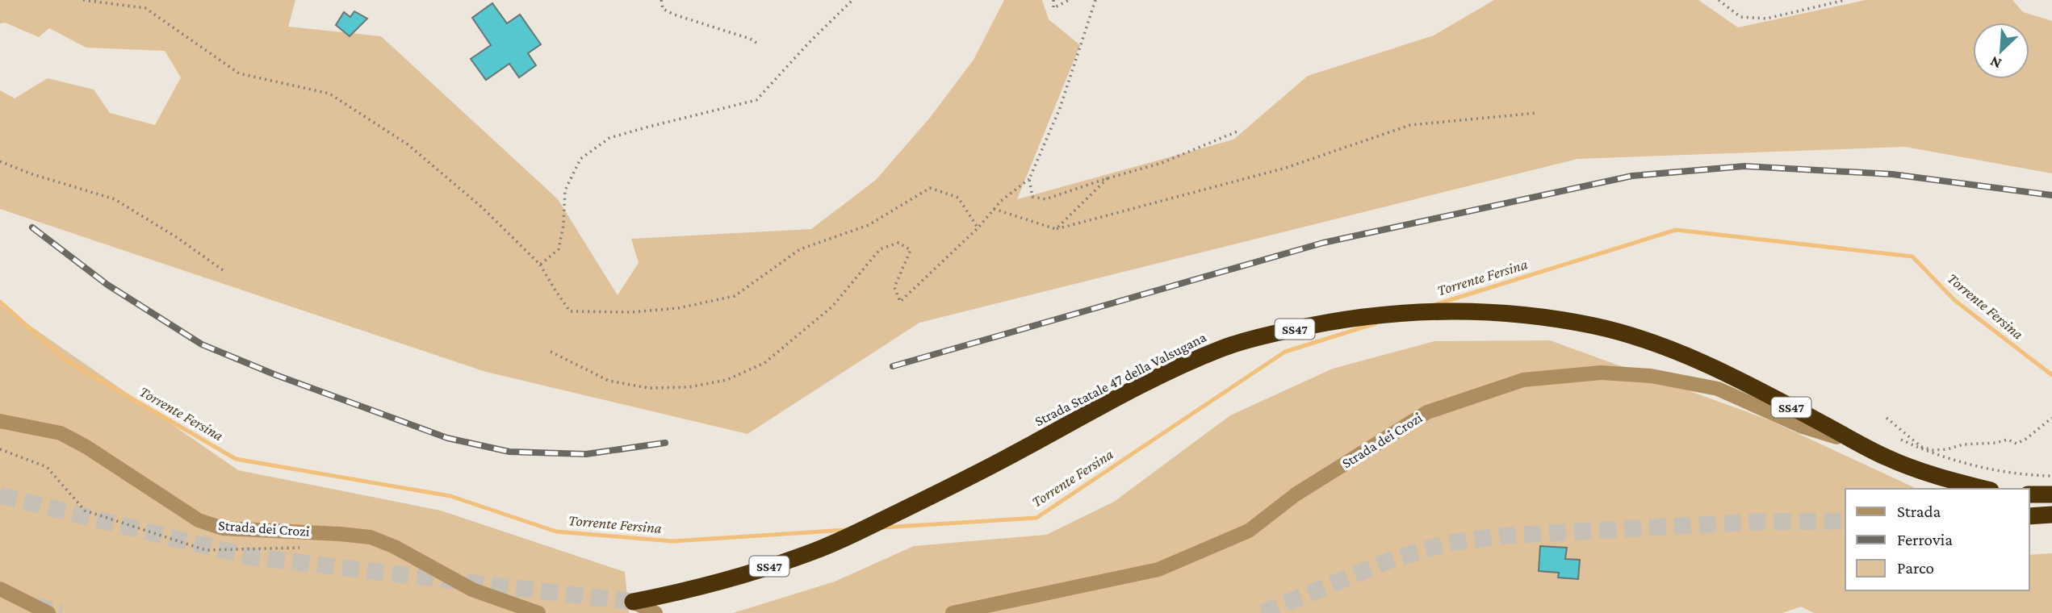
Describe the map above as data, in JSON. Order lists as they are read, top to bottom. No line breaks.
{"streets":{"highway":["SS47","Strada Statale 47 della Valsugana"],"street":["Strada dei Crozi"]},"crossings":[["Strada Statale 47 della Valsugana","Strada dei Crozi"]],"water":["Torrente Fersina"],"legend":["Strada","Ferrovia","Parco"],"north":"bottom left"}
